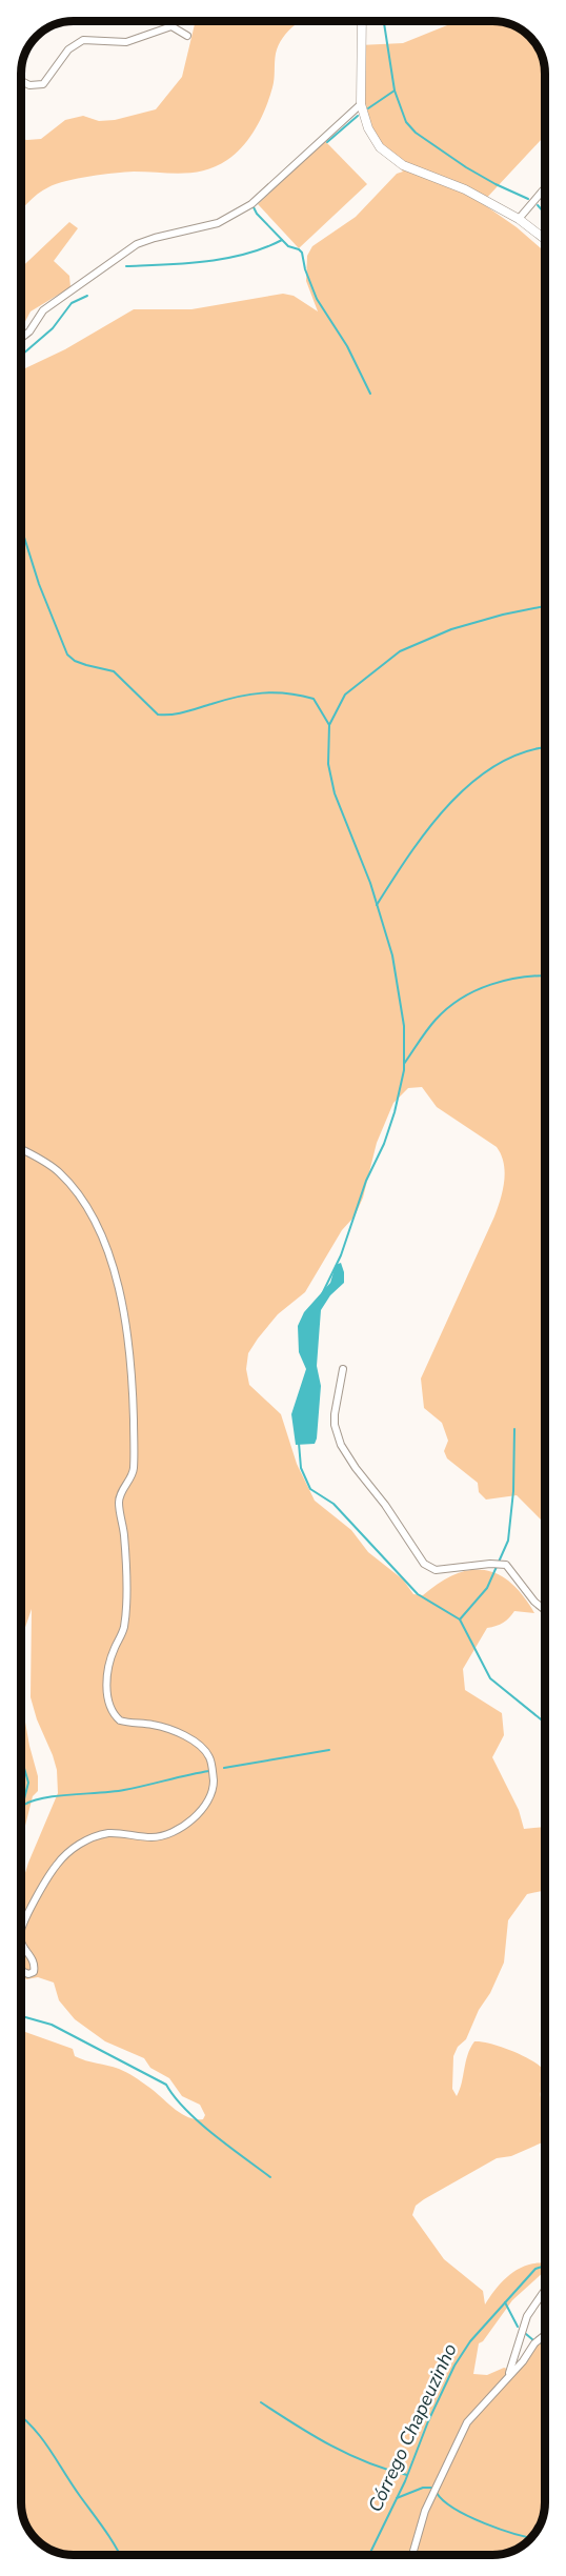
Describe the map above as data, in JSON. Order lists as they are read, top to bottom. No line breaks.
{"water":["Córrego Chapeuzinho"]}
